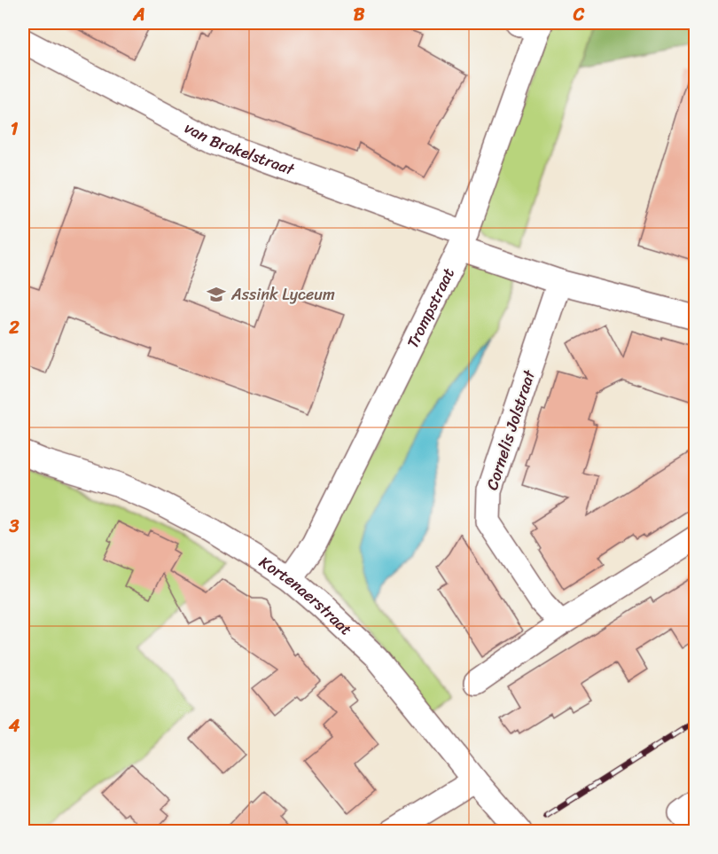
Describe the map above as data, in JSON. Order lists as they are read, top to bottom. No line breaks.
{"streets":{"street":["van Brakelstraat","Trompstraat","Cornelis Jolstraat","Kortenaerstraat"]},"crossings":[["van Brakelstraat","Trompstraat"],["Trompstraat","Kortenaerstraat"]],"places":{"school or university":["Assink Lyceum"]},"grid":{"columns":["A","B","C"],"rows":["1","2","3","4"]}}
